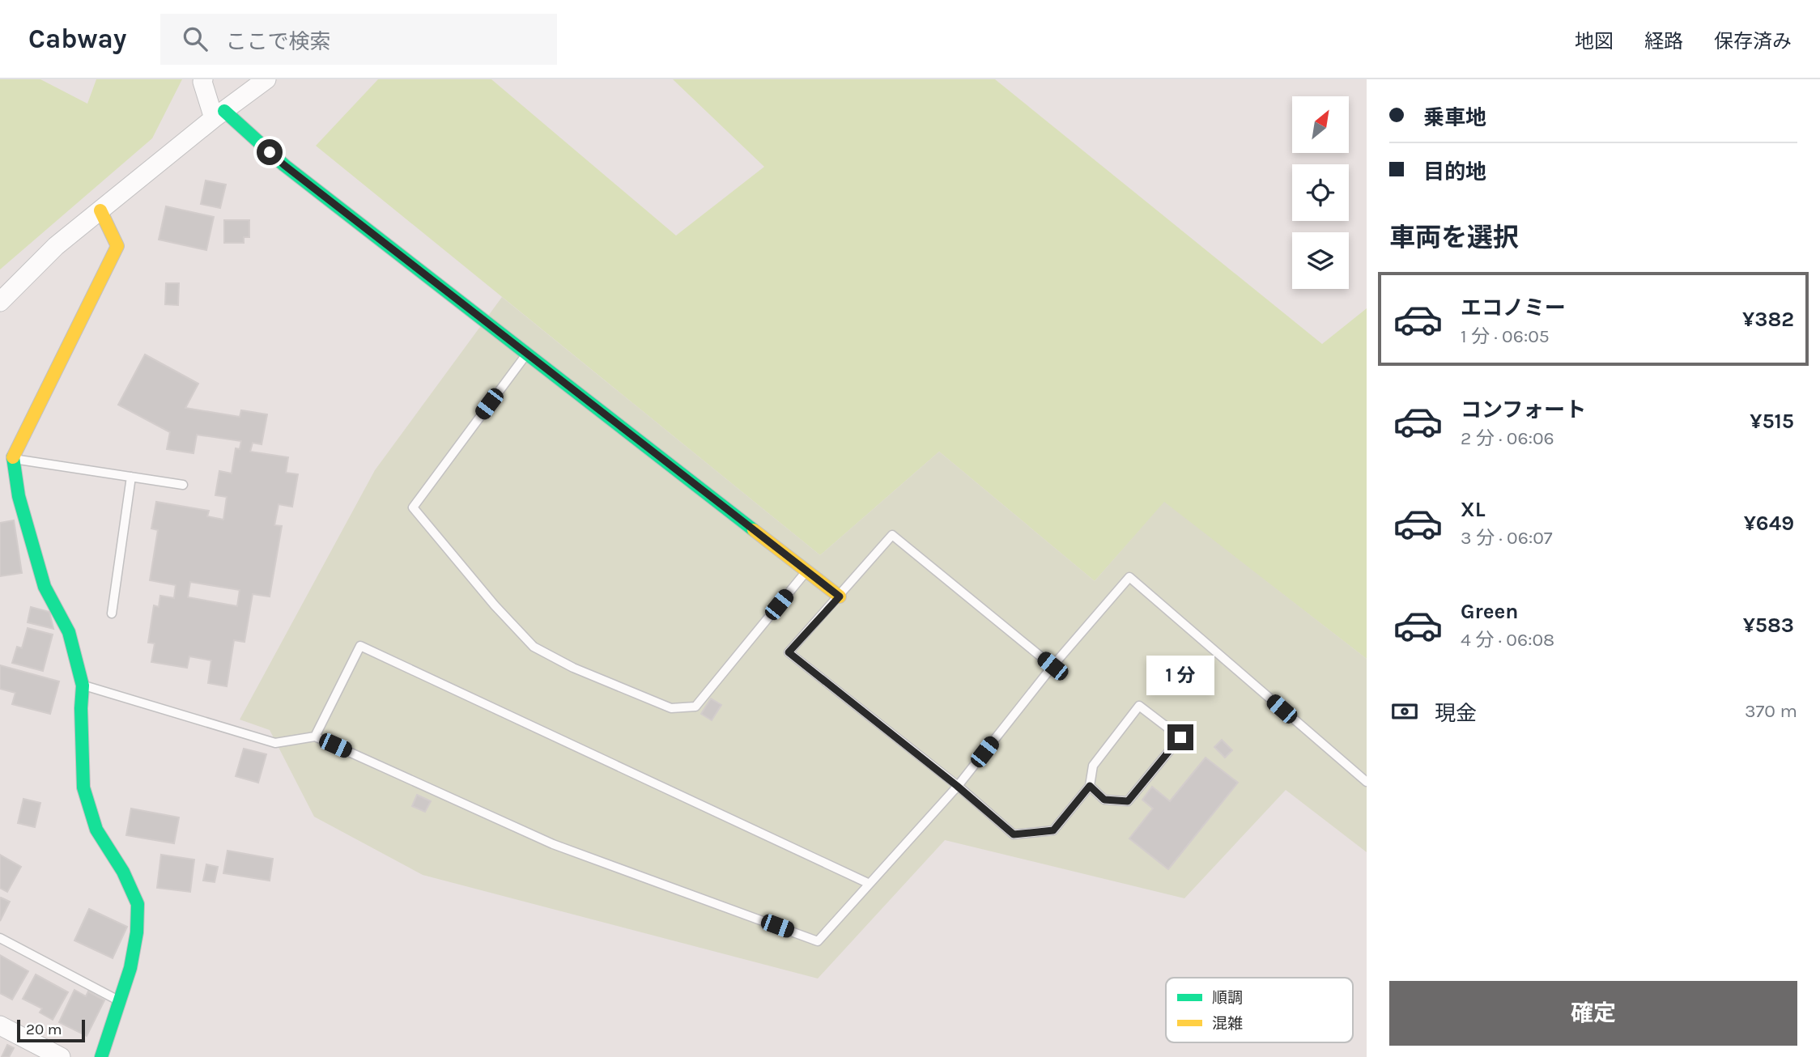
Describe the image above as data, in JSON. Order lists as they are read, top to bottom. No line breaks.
{"legend":["順調","混雑"],"scale_bar":"20 m","north":"top right","page":{"header":"Cabway","search":"ここで検索","nav":["地図","経路","保存済み"],"banner":["乗車地","目的地"],"heading":"車両を選択","list":[{"name":"エコノミー","note":"1 分 · 06:05","value":"¥382"},{"name":"コンフォート","note":"2 分 · 06:06","value":"¥515"},{"name":"XL","note":"3 分 · 06:07","value":"¥649"},{"name":"Green","note":"4 分 · 06:08","value":"¥583"}],"bubble":"1 分","pay":["現金","370 m"],"buttons":"確定","scale":"20 m"}}
